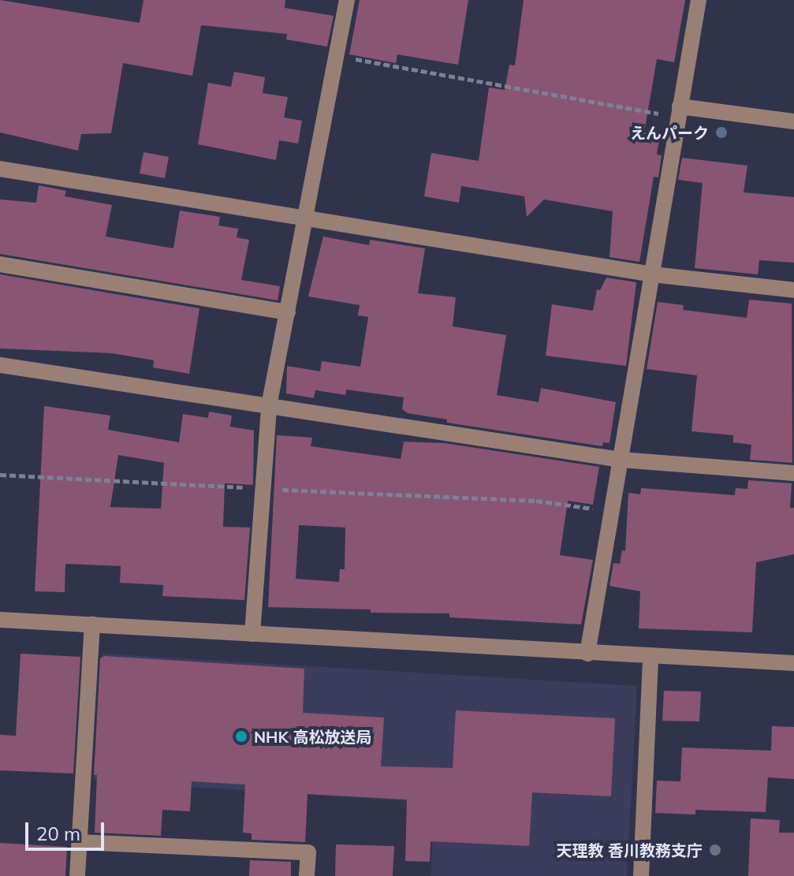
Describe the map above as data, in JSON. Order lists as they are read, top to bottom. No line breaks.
{"places":["えんパーク","NHK 高松放送局","天理教 香川教務支庁"],"scale_bar":"20 m"}
